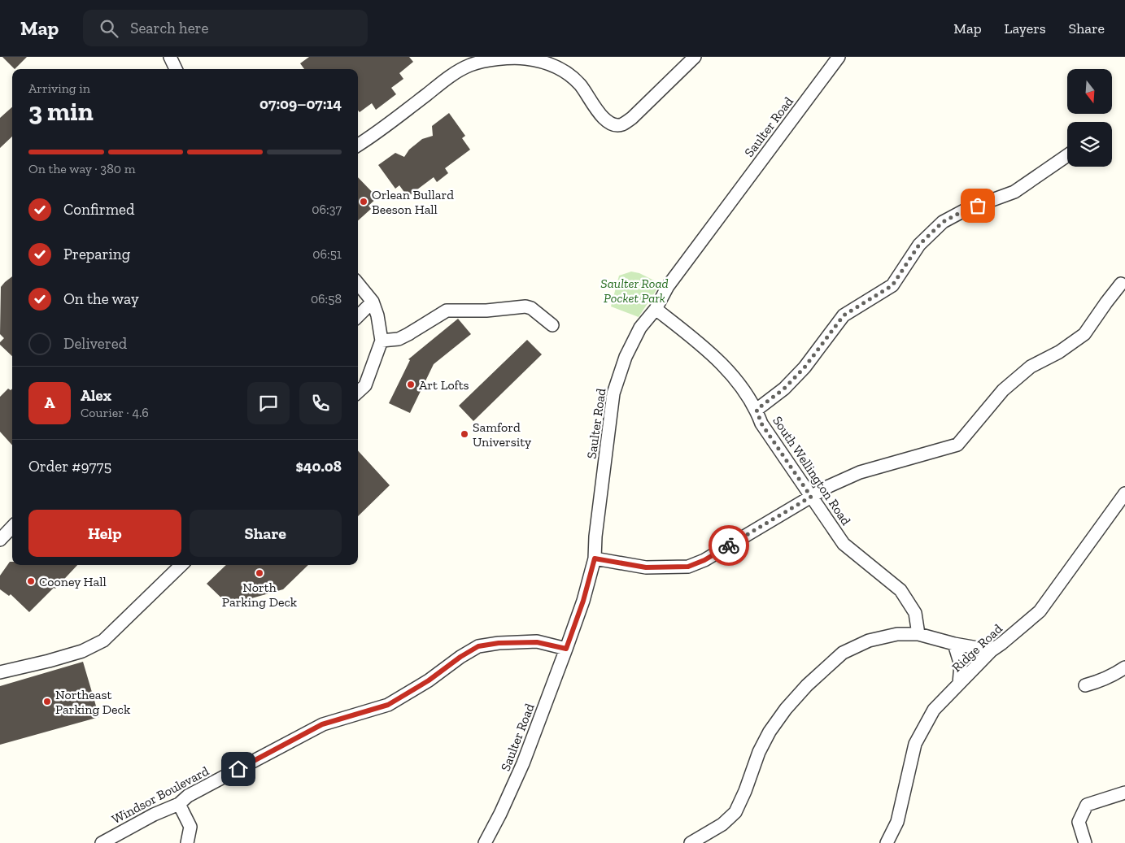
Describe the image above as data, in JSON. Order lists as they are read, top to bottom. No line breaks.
{"streets":{"street":["Saulter Road","South Wellington Road","Ridge Road","Windsor Boulevard"]},"crossings":[["Saulter Road","South Wellington Road"],["Saulter Road","Windsor Boulevard"]],"parks":["Saulter Road Pocket Park"],"places":["Orlean Bullard Beeson Hall","Art Lofts","Samford University","North Parking Deck","Cooney Hall","Northeast Parking Deck"],"north":"bottom","page":{"header":"Map","search":"Search here","nav":["Map","Layers","Share"],"heading":["3 min","Arriving in","07:09–07:14"],"panel":["Alex","Courier · 4.6","Order #9775","$40.08"],"bar":"On the way · 380 m","list":[["Confirmed","06:37"],["Preparing","06:51"],["On the way","06:58"],"Delivered"],"round":"A","buttons":["Help","Share"]}}
